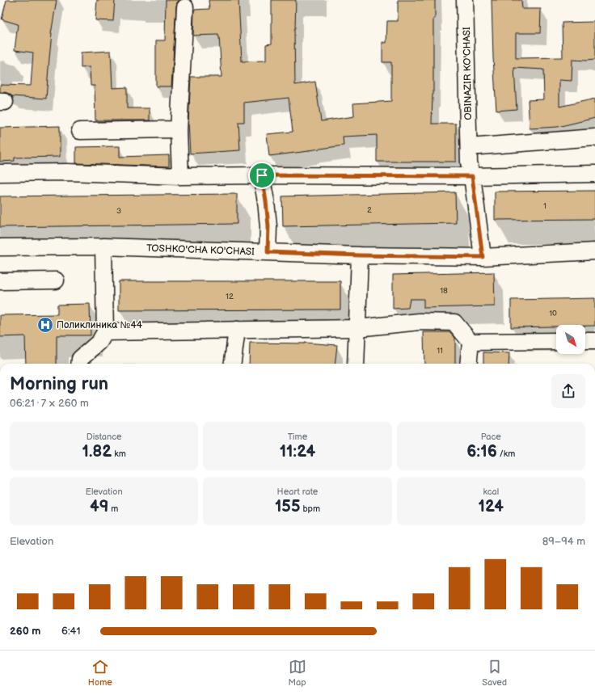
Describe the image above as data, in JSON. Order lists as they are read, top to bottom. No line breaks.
{"streets":{"street":["OBINAZIR KO'CHASI","TOSHKO'CHA KO'CHASI"]},"crossings":[["OBINAZIR KO'CHASI","TOSHKO'CHA KO'CHASI"]],"places":{"hospital":["Поликлиника №44"]},"house_numbers":["1","2","3","18","12","10","11"],"north":"bottom right","page":{"heading":["Morning run","06:21 · 7 × 260 m"],"stats":[["Distance","1.82 km"],["Time","11:24"],["Pace","6:16 /km"],["Elevation","49 m"],["Heart rate","155 bpm"],["kcal","124"]],"chart":["Elevation","89–94 m"],"list":[{"name":"260 m","note":"6:41"}],"tabs":["Home","Map","Saved"]}}
